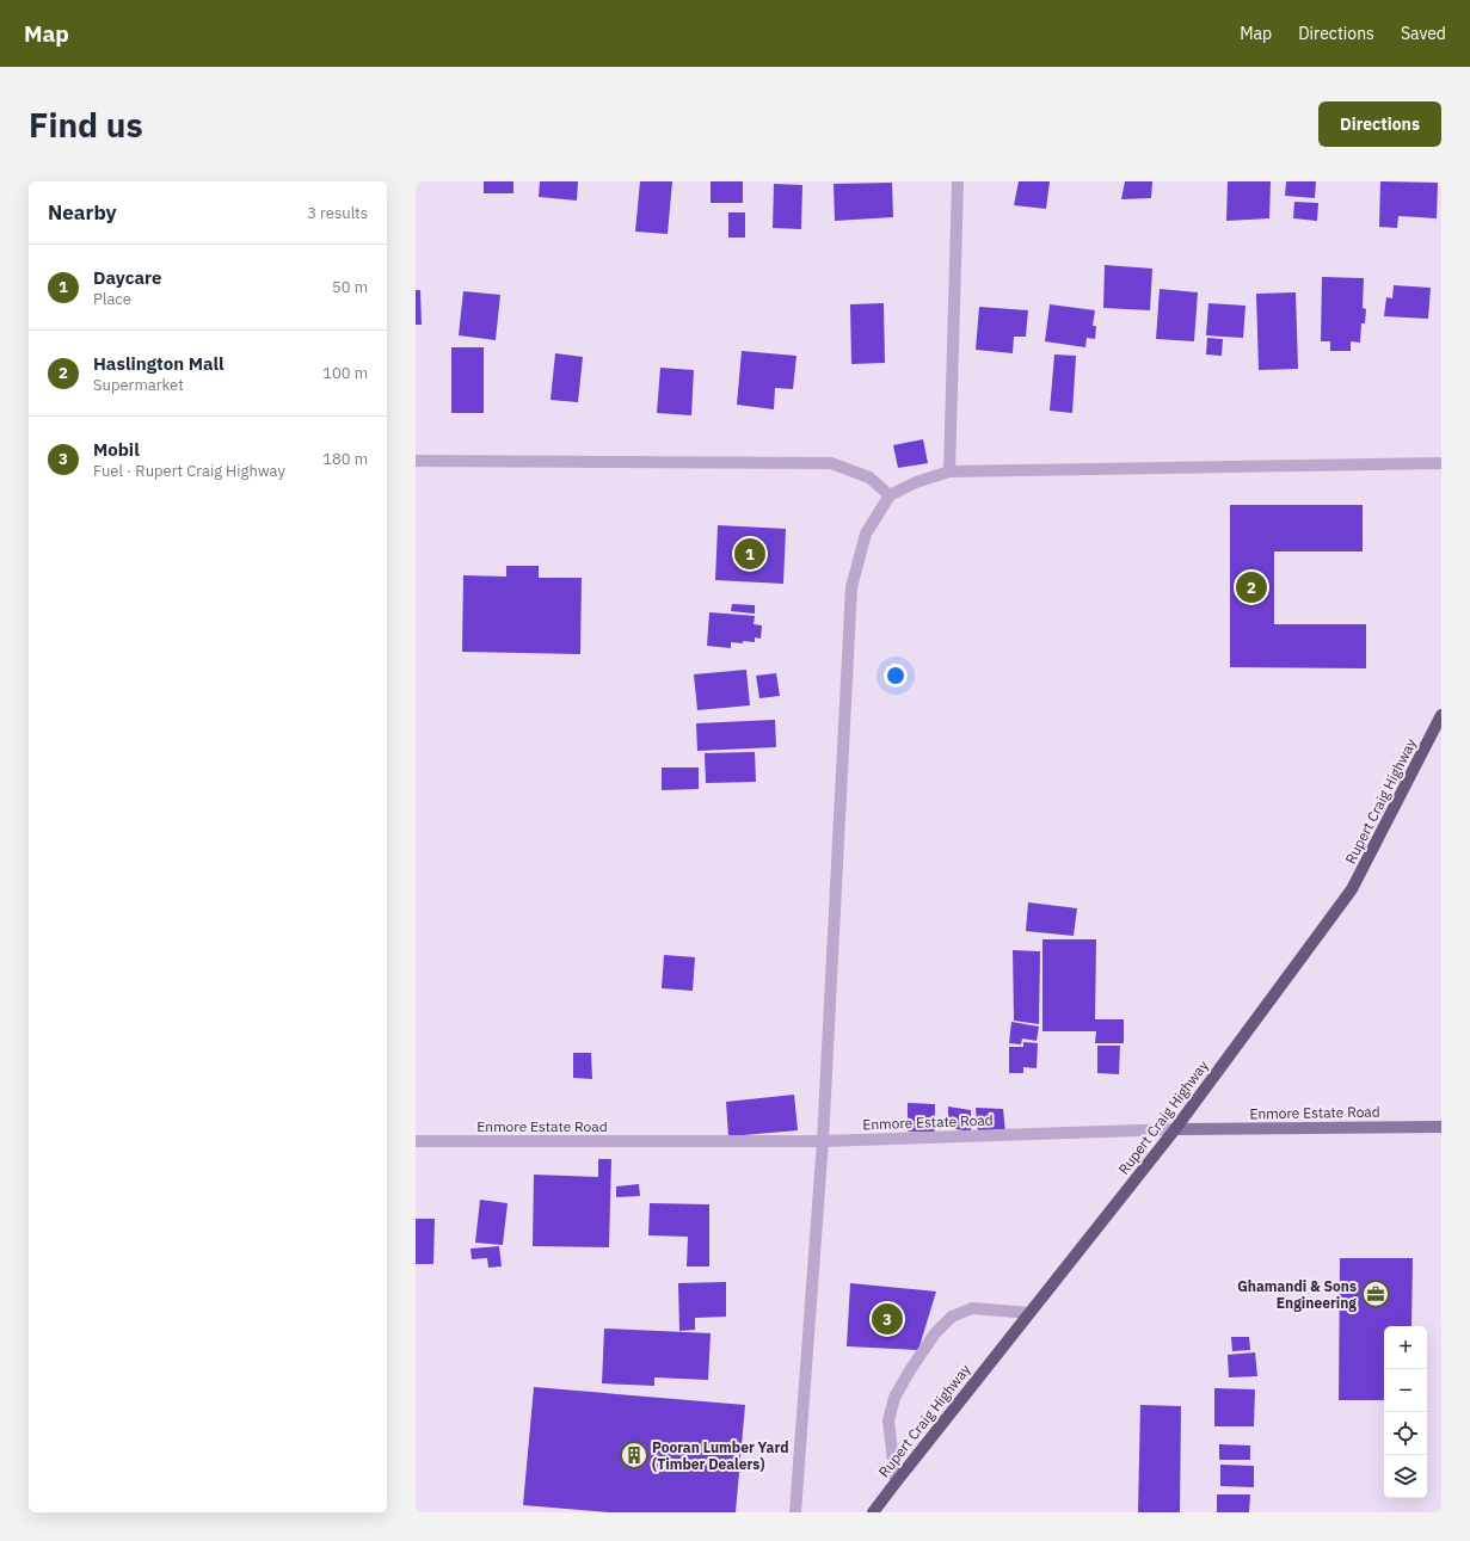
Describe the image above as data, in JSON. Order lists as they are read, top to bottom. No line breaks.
{"streets":{"main road":["Rupert Craig Highway","Enmore Estate Road"]},"crossings":[["Rupert Craig Highway","Enmore Estate Road"]],"places":{"office":["Ghamandi & Sons Engineering"],"building":["Pooran Lumber Yard (Timber Dealers)"]},"page":{"header":"Map","nav":["Map","Directions","Saved"],"buttons":"Directions","title":"Find us","heading":["Nearby","3 results"],"list":[{"mark":"1","name":"Daycare","note":"Place","value":"50 m"},{"mark":"2","name":"Haslington Mall","note":"Supermarket","value":"100 m"},{"mark":"3","name":"Mobil","note":"Fuel · Rupert Craig Highway","value":"180 m"}],"pins":["1","2","3"],"map_buttons":["+","−"]}}
